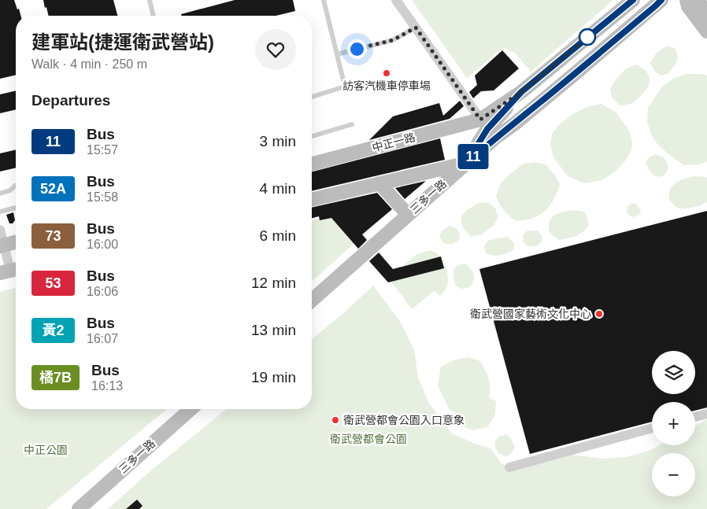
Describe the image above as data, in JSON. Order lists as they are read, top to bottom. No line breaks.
{"streets":{"street":["中正一路","三多一路"]},"crossings":[["中正一路","三多一路"]],"parks":["衛武營都會公園","中正公園"],"places":["訪客汽機車停車場","衛武營國家藝術文化中心","衛武營都會公園入口意象"],"lines":["bus line 11"],"page":{"on_map":"11","heading":[["建軍站(捷運衛武營站)","Walk · 4 min · 250 m"],"Departures"],"list":[{"mark":"11","name":"Bus","note":"15:57","value":"3 min"},{"mark":"52A","name":"Bus","note":"15:58","value":"4 min"},{"mark":"73","name":"Bus","note":"16:00","value":"6 min"},{"mark":"53","name":"Bus","note":"16:06","value":"12 min"},{"mark":"黃2","name":"Bus","note":"16:07","value":"13 min"},{"mark":"橘7B","name":"Bus","note":"16:13","value":"19 min"}],"map_buttons":["+","−"]}}
